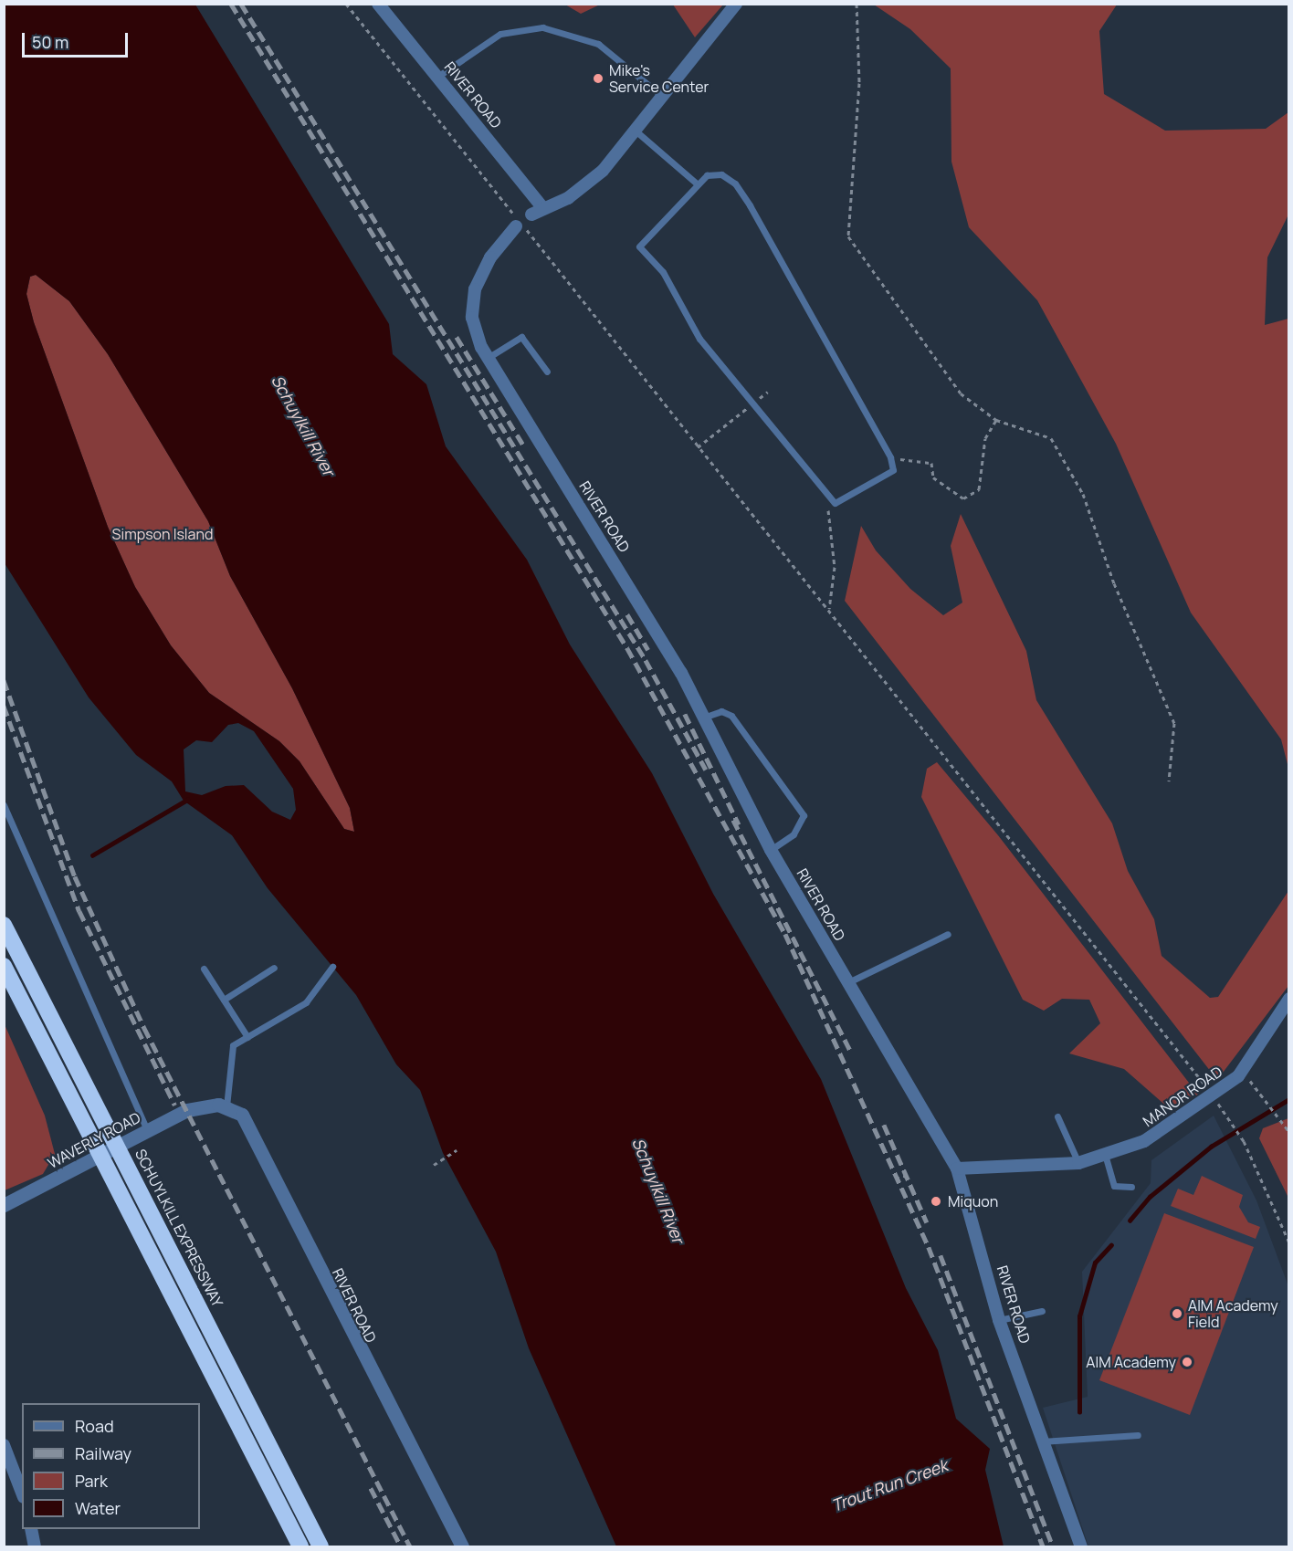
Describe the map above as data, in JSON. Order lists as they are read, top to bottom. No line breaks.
{"streets":{"highway":["SCHUYLKILL EXPRESSWAY"],"street":["RIVER ROAD","MANOR ROAD","WAVERLY ROAD"]},"crossings":[["RIVER ROAD","MANOR ROAD"],["RIVER ROAD","WAVERLY ROAD"]],"water":["Schuylkill River","Trout Run Creek"],"parks":["Simpson Island"],"places":["Mike's Service Center","Miquon","AIM Academy Field","AIM Academy"],"legend":["Road","Railway","Park","Water"],"scale_bar":"50 m"}
